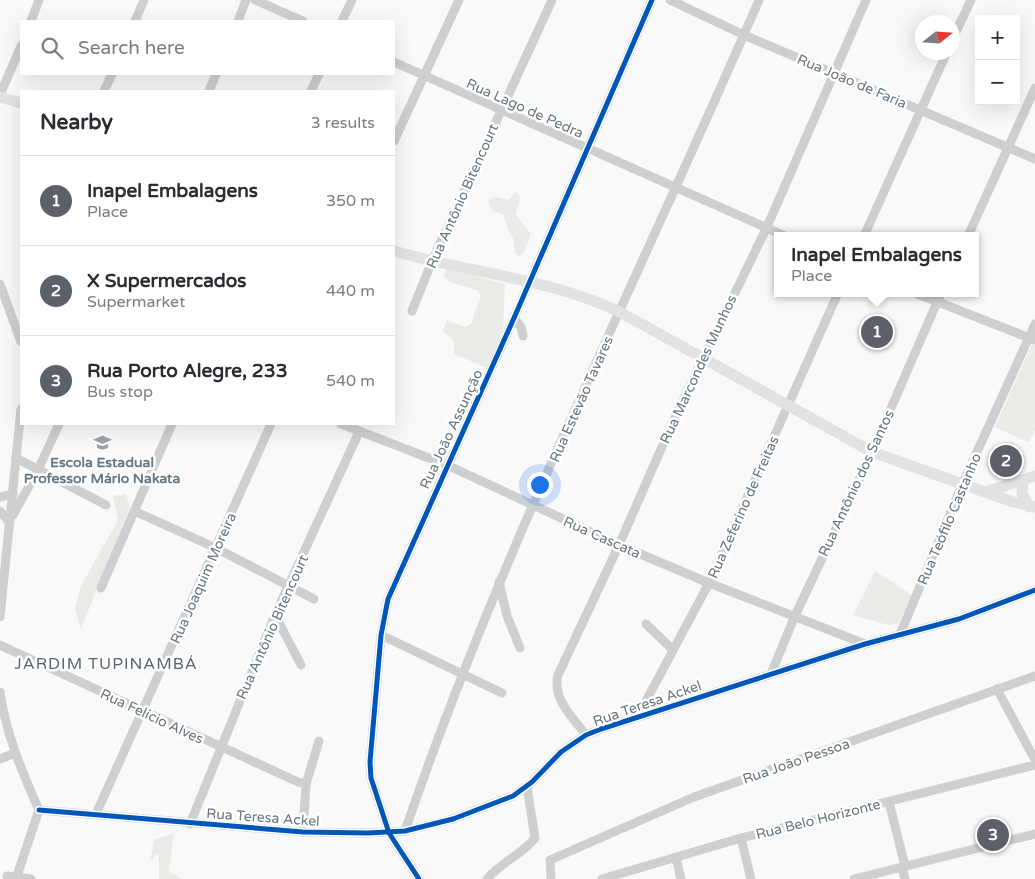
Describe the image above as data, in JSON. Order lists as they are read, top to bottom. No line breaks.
{"streets":{"street":["Rua João de Faria","Rua Lago de Pedra","Rua Antônio Bitencourt","Rua Marcondes Munhos","Rua Estevão Tavares","Rua João Assunção","Rua Antônio dos Santos","Rua Zeferino de Freitas","Rua Teófilo Castanho","Rua Cascata","Rua Joaquim Moreira","Rua Teresa Ackel","Rua Felício Alves","Rua João Pessoa","Rua Belo Horizonte"]},"crossings":[["Rua João de Faria","Rua Marcondes Munhos"],["Rua João de Faria","Rua Estevão Tavares"],["Rua Lago de Pedra","Rua Antônio Bitencourt"],["Rua Lago de Pedra","Rua Marcondes Munhos"],["Rua Lago de Pedra","Rua Estevão Tavares"],["Rua Lago de Pedra","Rua João Assunção"],["Rua Antônio Bitencourt","Rua Cascata"],["Rua Antônio Bitencourt","Rua Teresa Ackel"],["Rua Antônio Bitencourt","Rua Felício Alves"],["Rua Marcondes Munhos","Rua Cascata"],["Rua Marcondes Munhos","Rua Teresa Ackel"],["Rua Estevão Tavares","Rua Cascata"],["Rua Estevão Tavares","Rua Teresa Ackel"],["Rua João Assunção","Rua Cascata"],["Rua João Assunção","Rua Teresa Ackel"],["Rua Antônio dos Santos","Rua Cascata"],["Rua Antônio dos Santos","Rua Teresa Ackel"],["Rua Zeferino de Freitas","Rua Cascata"],["Rua Zeferino de Freitas","Rua Teresa Ackel"],["Rua Teófilo Castanho","Rua Teresa Ackel"],["Rua Cascata","Rua Teresa Ackel"],["Rua Joaquim Moreira","Rua Teresa Ackel"],["Rua Joaquim Moreira","Rua Felício Alves"]],"districts":["JARDIM TUPINAMBÁ"],"places":{"school or university":["Escola Estadual Professor Mário Nakata"]},"north":"right","page":{"map_buttons":["+","−"],"search":"Search here","heading":["Nearby","3 results"],"list":[{"mark":"1","name":"Inapel Embalagens","note":"Place","value":"350 m"},{"mark":"2","name":"X Supermercados","note":"Supermarket","value":"440 m"},{"mark":"3","name":"Rua Porto Alegre, 233","note":"Bus stop","value":"540 m"}],"popup":["Inapel Embalagens","Place"],"pins":["1","2","3"]}}
